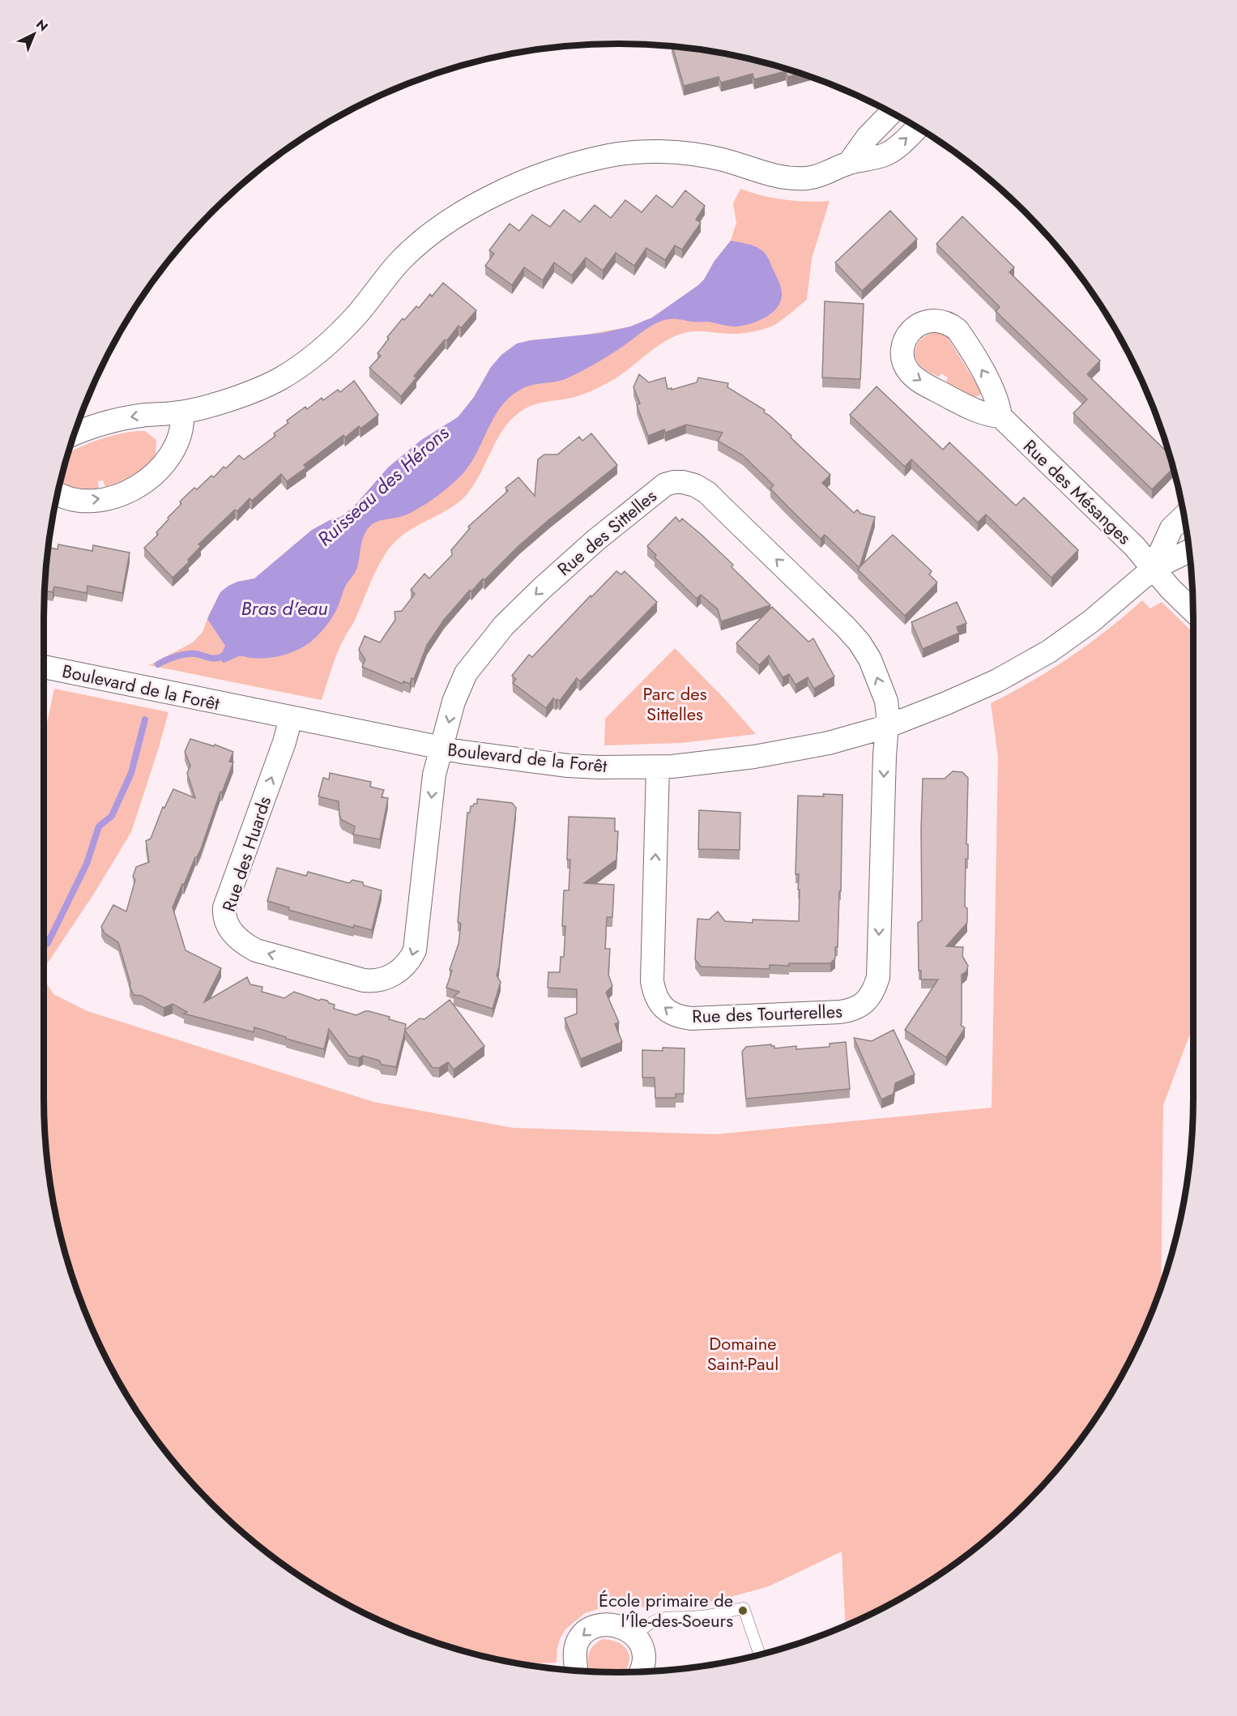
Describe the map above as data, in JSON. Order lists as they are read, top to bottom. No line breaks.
{"streets":{"street":["Rue des Mésanges","Rue des Sittelles","Boulevard de la Forêt","Rue des Huards","Rue des Tourterelles"]},"crossings":[["Rue des Mésanges","Boulevard de la Forêt"],["Rue des Sittelles","Boulevard de la Forêt"],["Rue des Sittelles","Rue des Huards"],["Rue des Sittelles","Rue des Tourterelles"],["Boulevard de la Forêt","Rue des Huards"],["Boulevard de la Forêt","Rue des Tourterelles"]],"water":["Ruisseau des Hérons","Bras d'eau"],"parks":["Parc des Sittelles","Domaine Saint-Paul"],"places":["École primaire de l'Île-des-Soeurs"],"north":"top right"}
